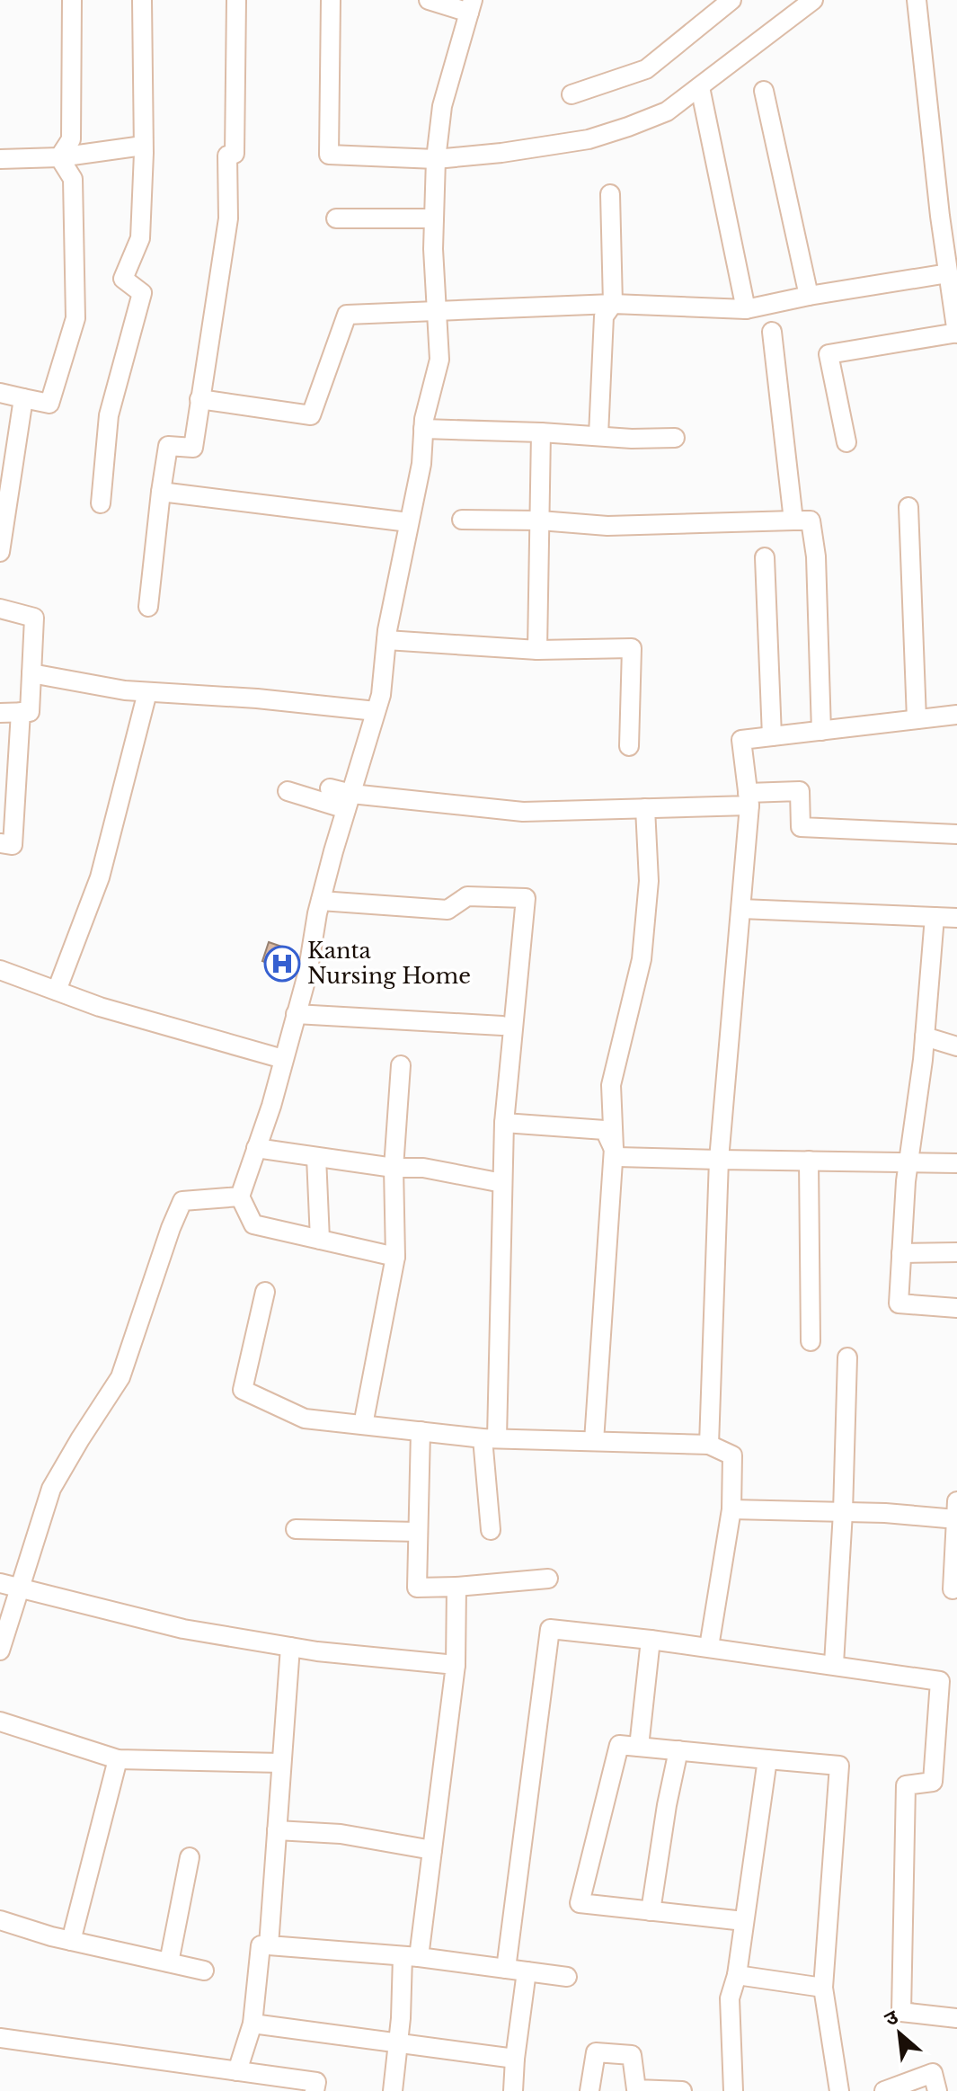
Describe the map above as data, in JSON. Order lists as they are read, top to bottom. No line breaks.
{"places":{"hospital":["Kanta Nursing Home"]},"north":"top left"}
